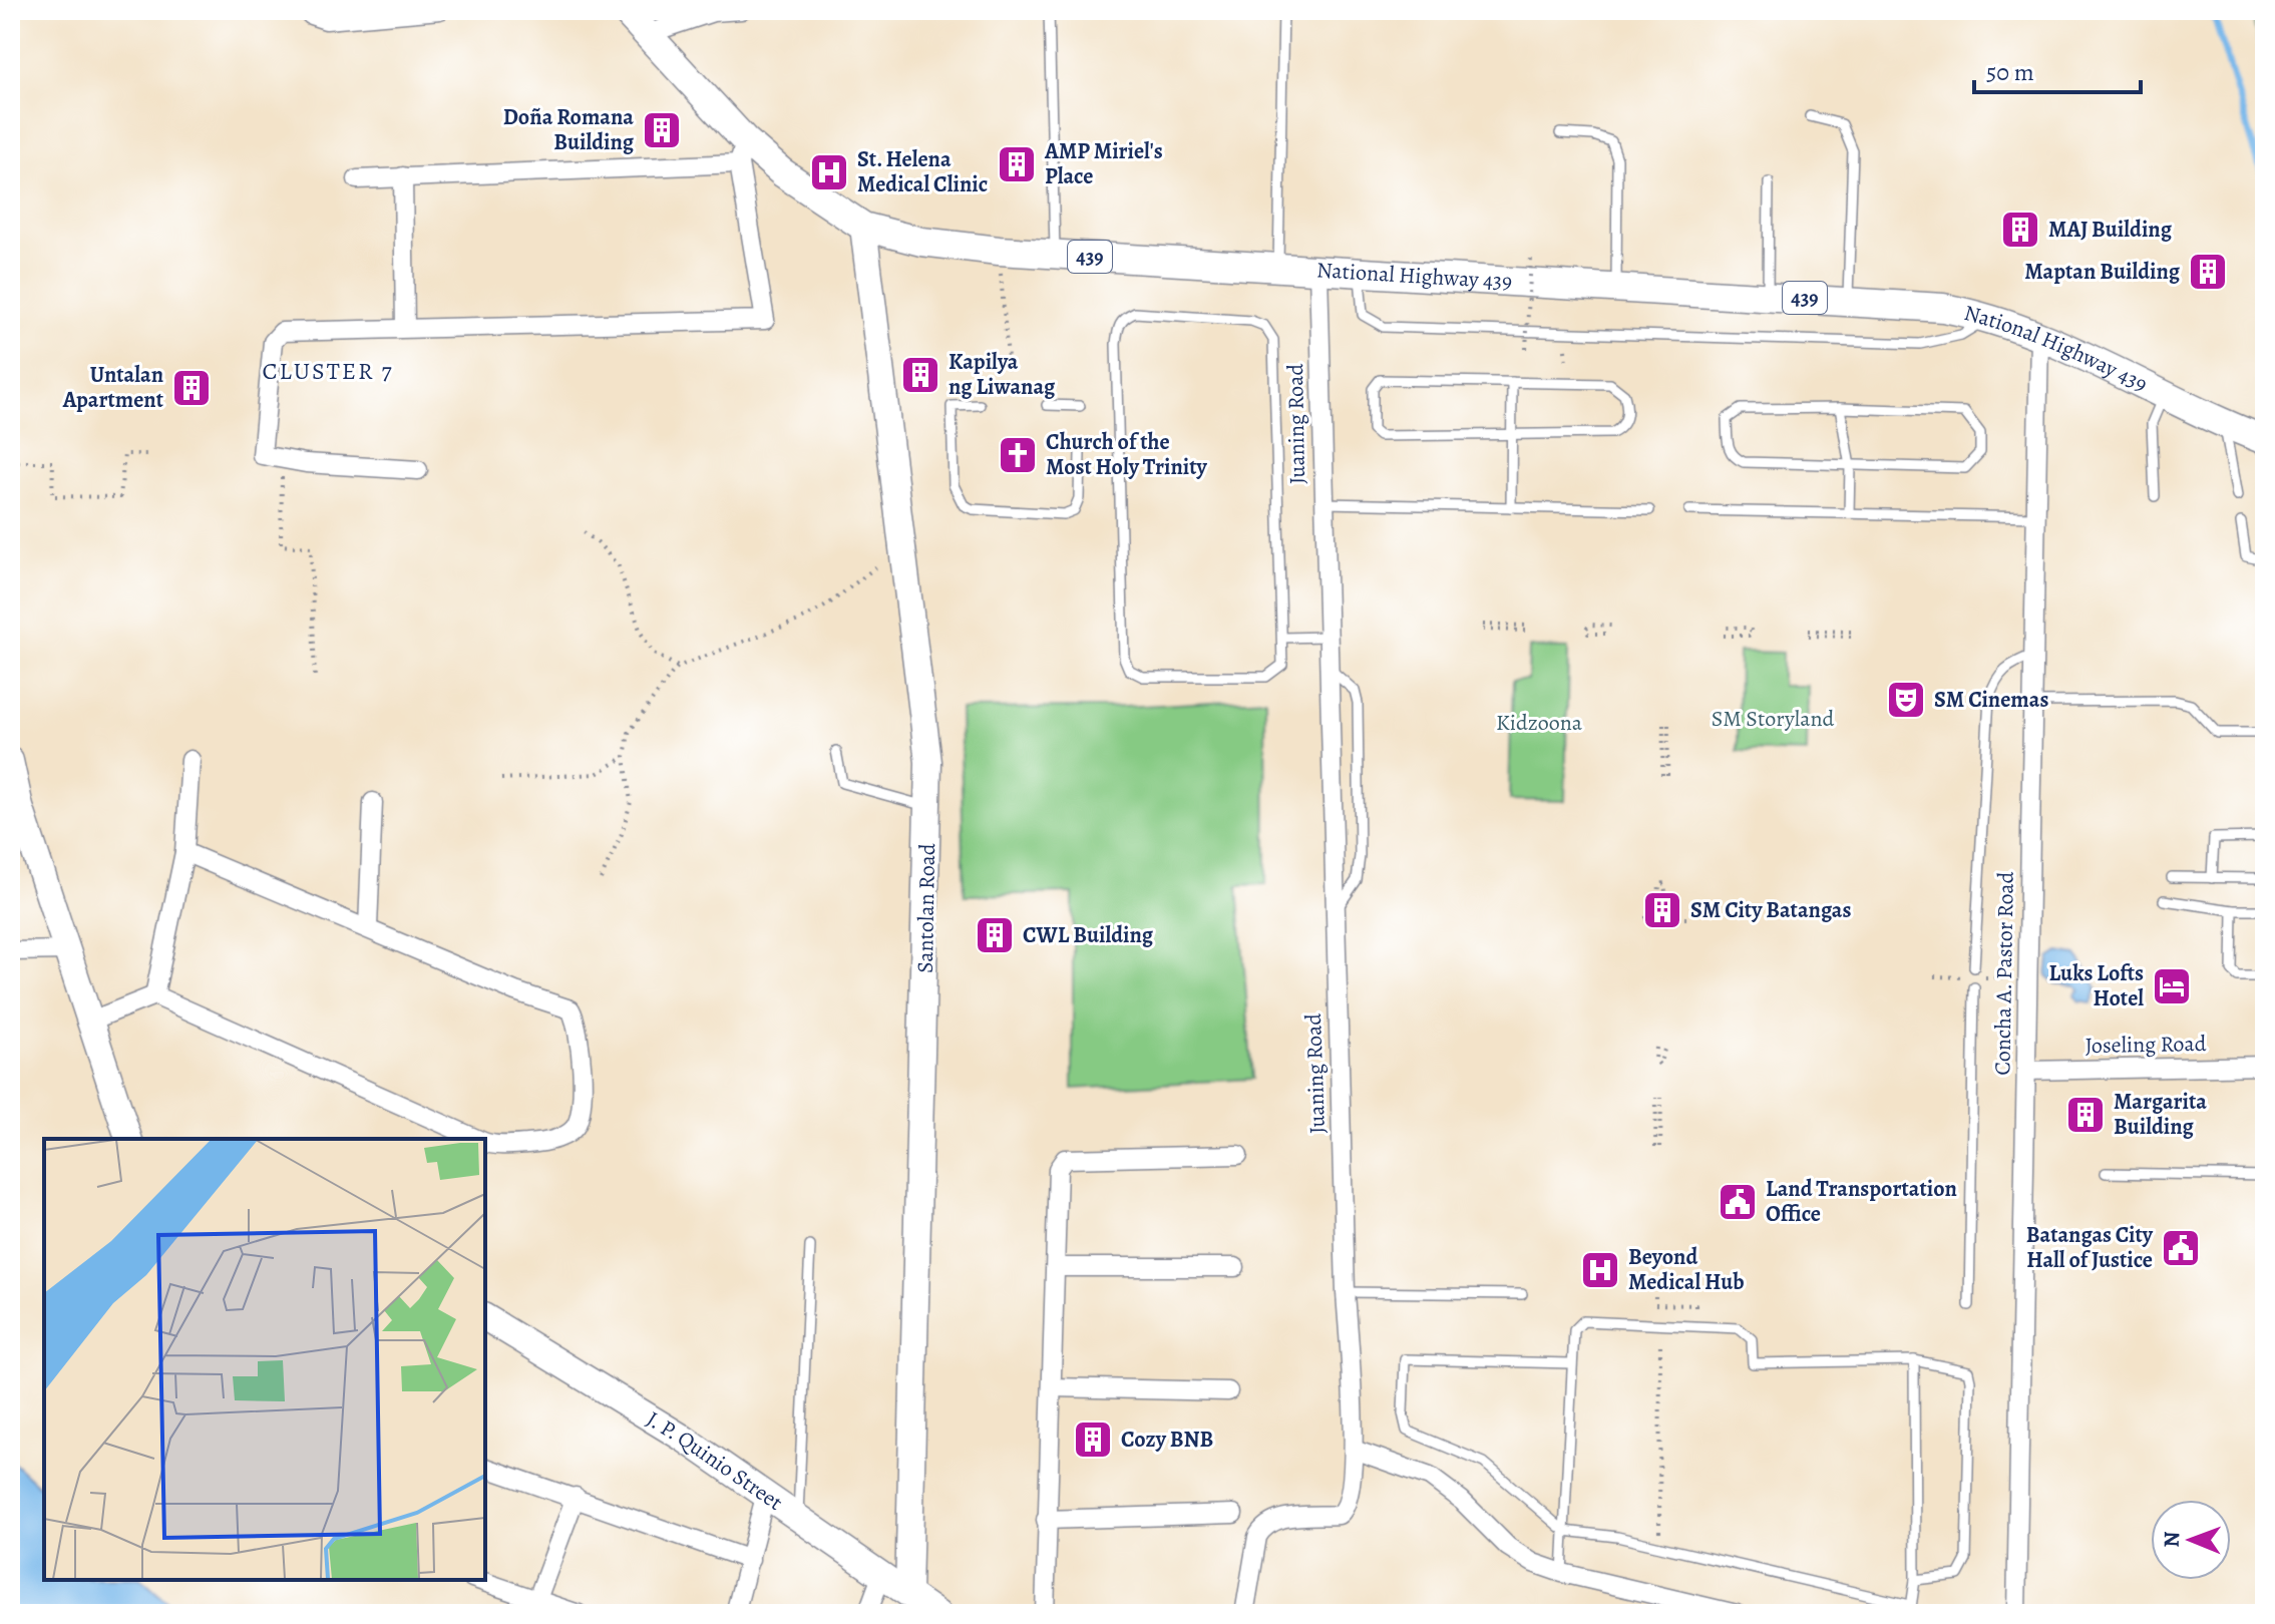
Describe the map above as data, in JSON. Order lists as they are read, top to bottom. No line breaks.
{"streets":{"main road":["439","National Highway 439"],"street":["Juaning Road","Santolan Road","Concha A. Pastor Road","Joseling Road","J. P. Quinio Street"]},"crossings":[["National Highway 439","Juaning Road"],["National Highway 439","Santolan Road"],["National Highway 439","Concha A. Pastor Road"],["Santolan Road","J. P. Quinio Street"],["Concha A. Pastor Road","Joseling Road"]],"districts":["CLUSTER 7"],"parks":["SM Storyland","Kidzoona"],"places":{"building":["Doña Romana Building","AMP Miriel's Place","MAJ Building","Maptan Building","Kapilya ng Liwanag","Untalan Apartment","SM City Batangas","CWL Building","Margarita Building","Cozy BNB"],"hospital":["St. Helena Medical Clinic","Beyond Medical Hub"],"church":["Church of the Most Holy Trinity"],"theatre":["SM Cinemas"],"hotel":["Luks Lofts Hotel"],"public building":["Land Transportation Office","Batangas City Hall of Justice"]},"scale_bar":"50 m","north":"left"}
